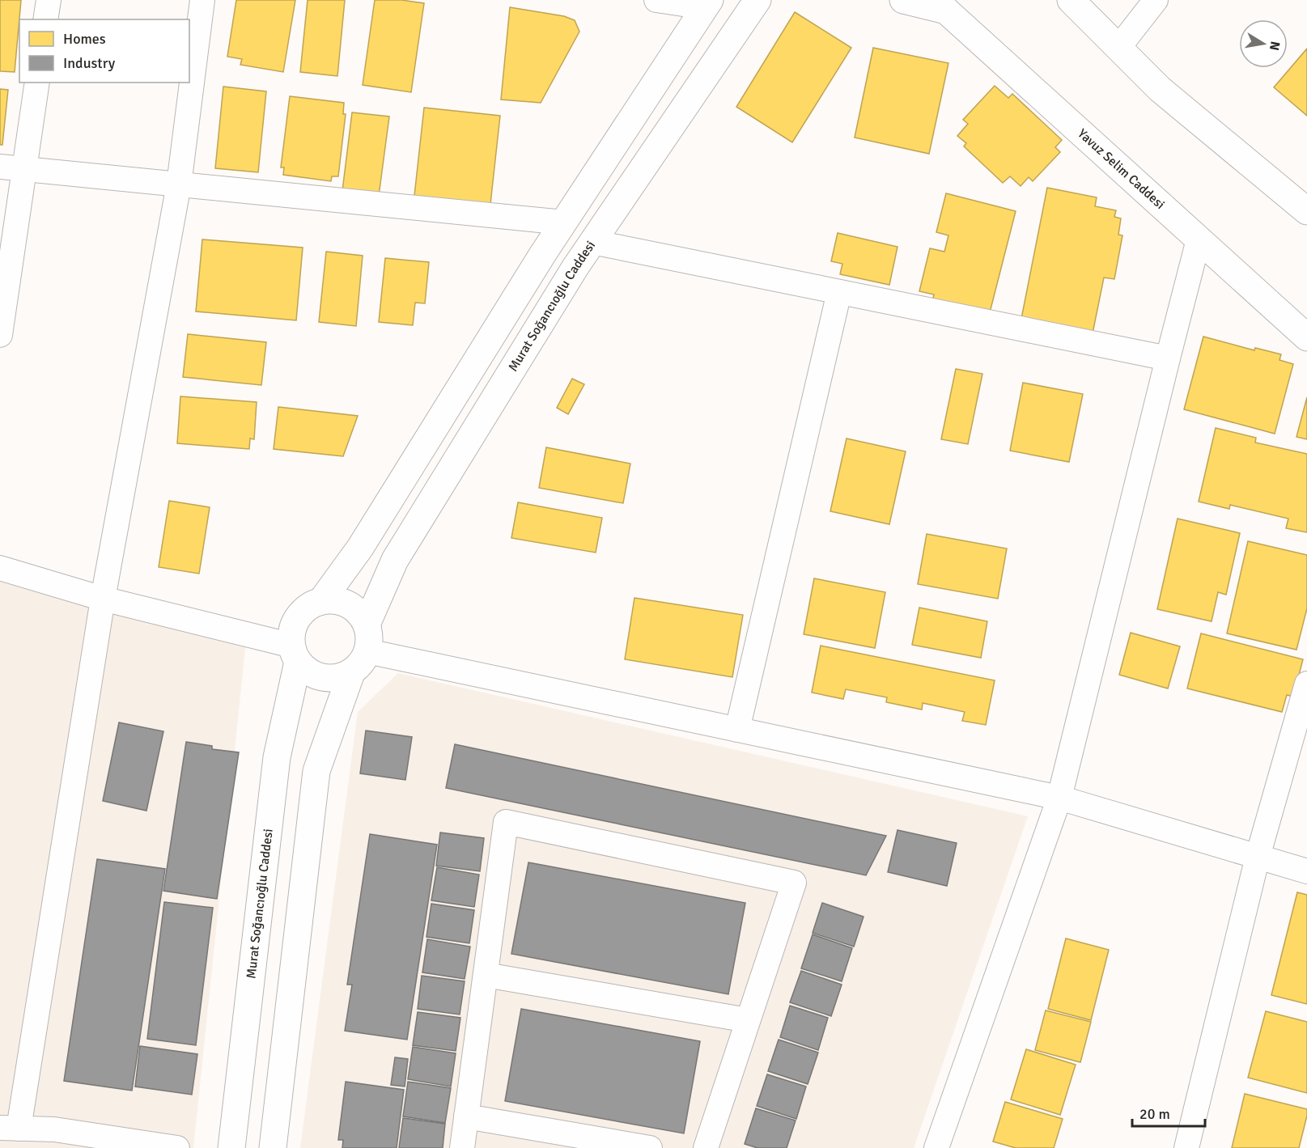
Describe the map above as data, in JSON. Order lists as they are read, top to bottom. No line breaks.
{"streets":{"main road":["Yavuz Selim Caddesi","Murat Soğancıoğlu Caddesi"]},"legend":["Homes","Industry"],"scale_bar":"20 m","north":"right"}
